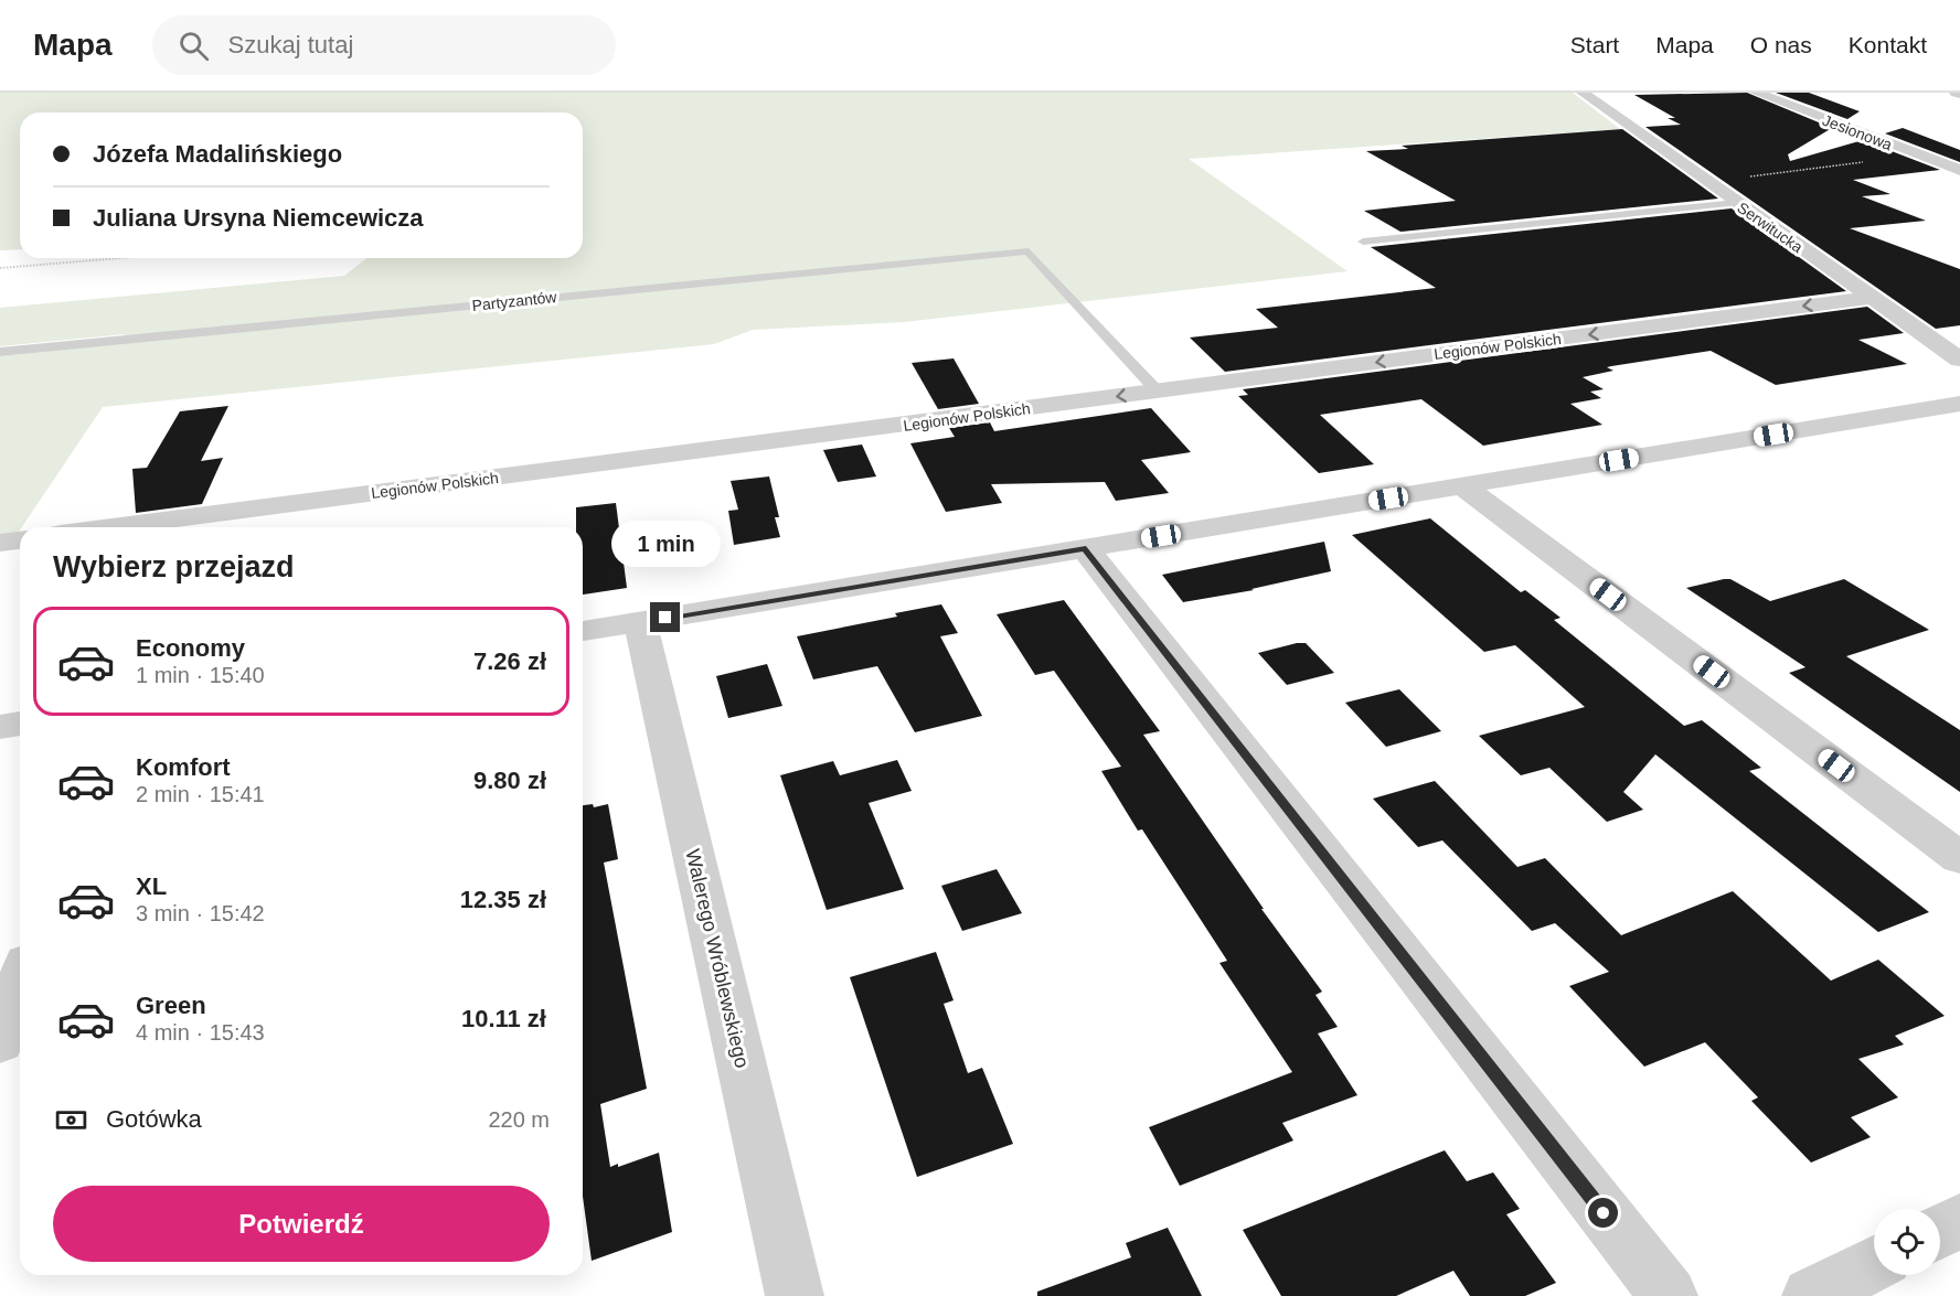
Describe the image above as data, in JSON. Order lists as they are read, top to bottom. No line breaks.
{"streets":{"street":["Jesionowa","Serwitucka","Legionów Polskich","Walerego Wróblewskiego"],"lane":["Partyzantów"]},"crossings":[["Serwitucka","Legionów Polskich"],["Partyzantów","Legionów Polskich"]],"page":{"header":"Mapa","search":"Szukaj tutaj","nav":["Start","Mapa","O nas","Kontakt"],"banner":["Józefa Madalińskiego","Juliana Ursyna Niemcewicza"],"bubble":"1 min","heading":"Wybierz przejazd","list":[{"name":"Economy","note":"1 min · 15:40","value":"7.26 zł"},{"name":"Komfort","note":"2 min · 15:41","value":"9.80 zł"},{"name":"XL","note":"3 min · 15:42","value":"12.35 zł"},{"name":"Green","note":"4 min · 15:43","value":"10.11 zł"}],"pay":["Gotówka","220 m"],"buttons":"Potwierdź"}}
